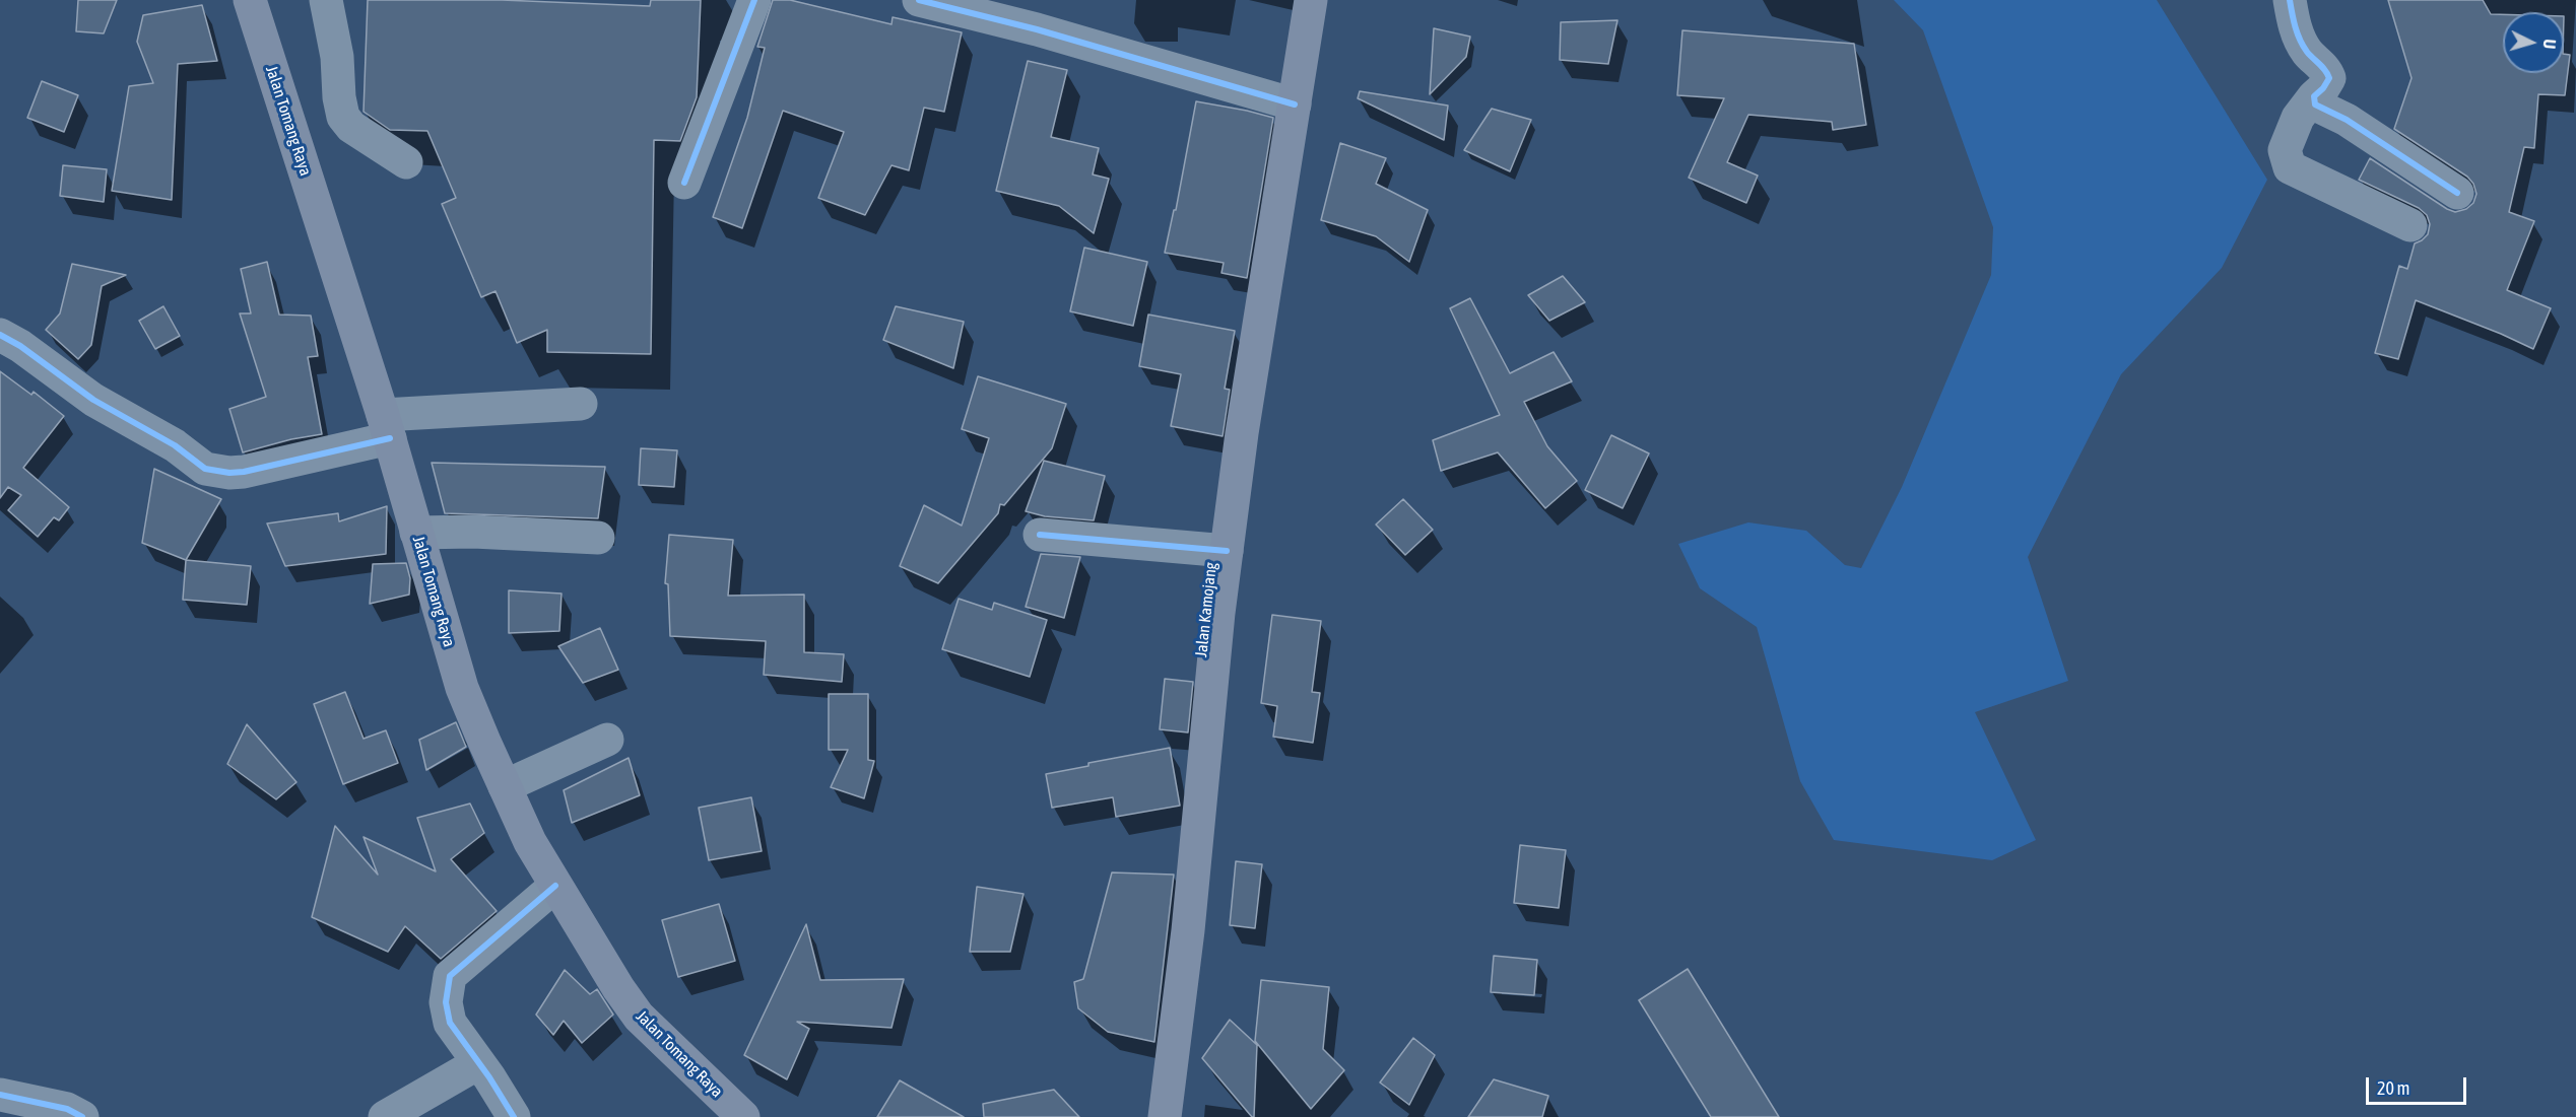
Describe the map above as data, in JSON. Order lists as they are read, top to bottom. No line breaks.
{"streets":{"main road":["Jalan Tomang Raya","Jalan Kamojang"]},"scale_bar":"20 m","north":"right"}
